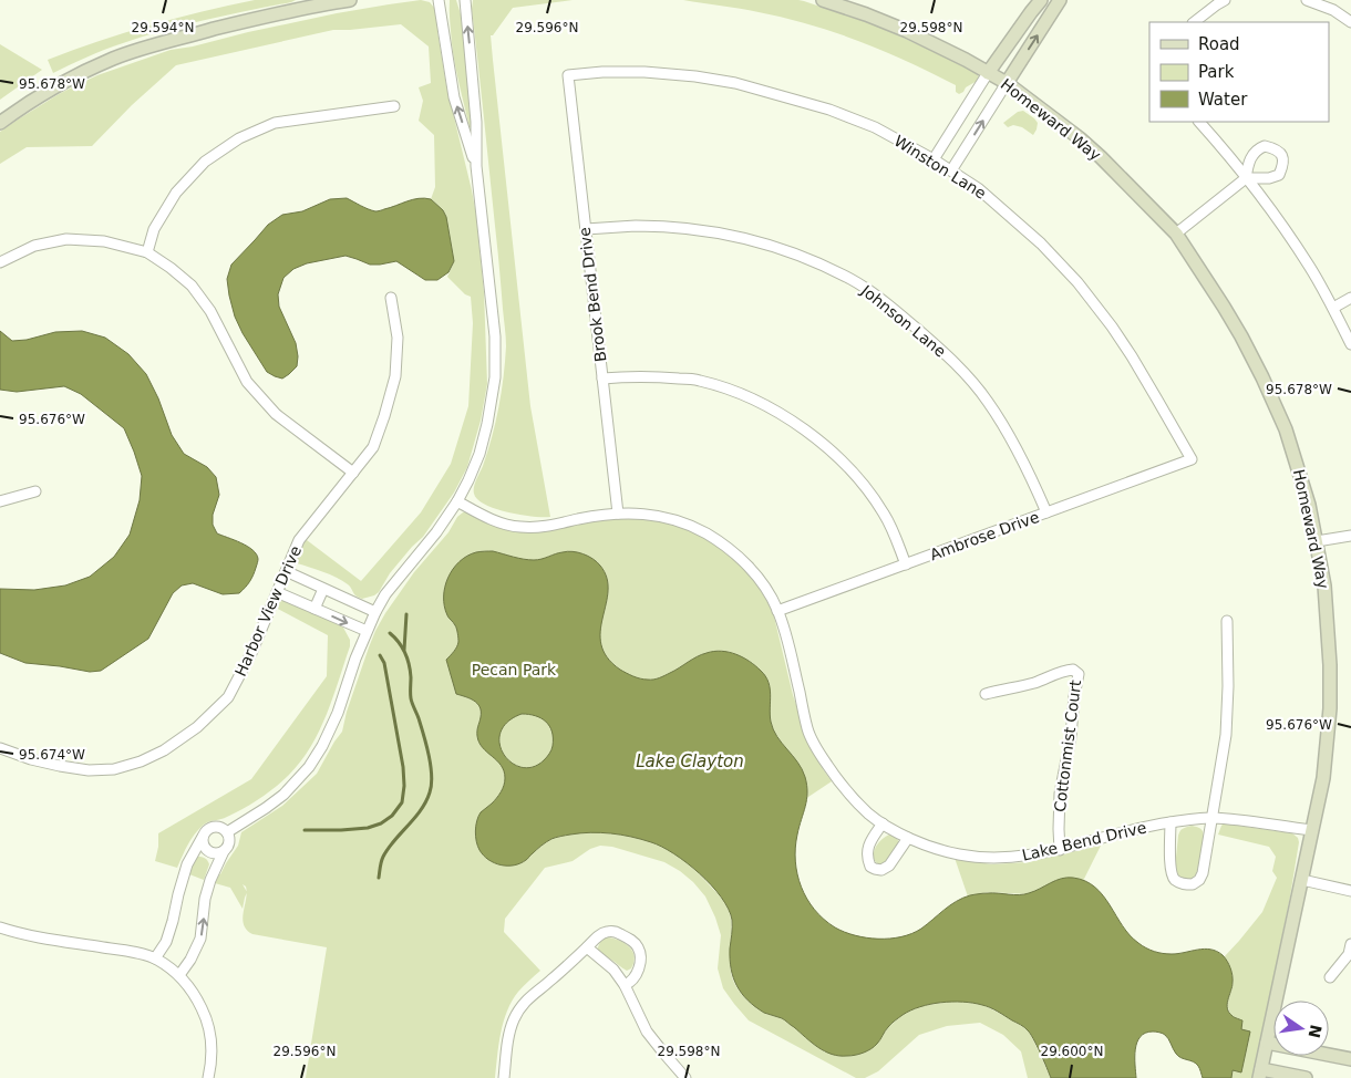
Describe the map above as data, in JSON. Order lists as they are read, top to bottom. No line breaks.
{"streets":{"street":["Homeward Way","Winston Lane","Brook Bend Drive","Johnson Lane","Ambrose Drive","Harbor View Drive","Cottonmist Court","Lake Bend Drive"]},"crossings":[["Homeward Way","Lake Bend Drive"],["Winston Lane","Brook Bend Drive"],["Winston Lane","Ambrose Drive"],["Brook Bend Drive","Johnson Lane"],["Brook Bend Drive","Lake Bend Drive"],["Johnson Lane","Ambrose Drive"],["Ambrose Drive","Lake Bend Drive"],["Cottonmist Court","Lake Bend Drive"]],"water":["Lake Clayton"],"parks":["Pecan Park"],"legend":["Road","Park","Water"],"north":"right","coordinates":["29.596°N","29.598°N","29.594°N","95.678°W","95.676°W","95.674°W","29.600°N"]}
